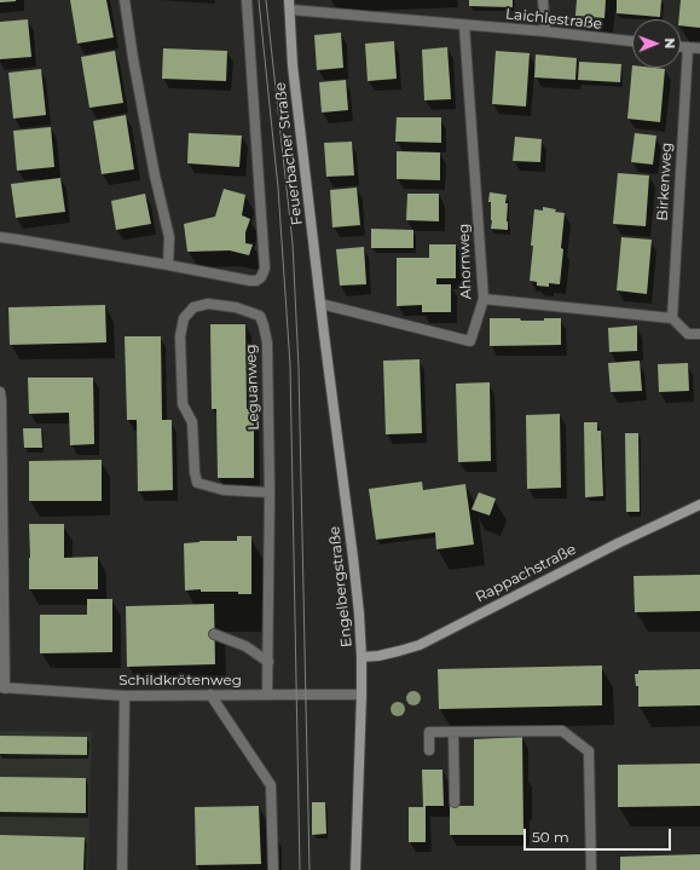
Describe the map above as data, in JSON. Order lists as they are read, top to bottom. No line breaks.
{"streets":{"main road":["Feuerbacher Straße","Rappachstraße","Engelbergstraße"],"street":["Laichlestraße","Birkenweg","Ahornweg","Leguanweg","Schildkrötenweg"]},"crossings":[["Laichlestraße","Feuerbacher Straße"],["Laichlestraße","Ahornweg"],["Feuerbacher Straße","Ahornweg"],["Feuerbacher Straße","Engelbergstraße"],["Ahornweg","Engelbergstraße"],["Leguanweg","Schildkrötenweg"],["Rappachstraße","Engelbergstraße"],["Engelbergstraße","Schildkrötenweg"]],"scale_bar":"50 m","north":"right"}
